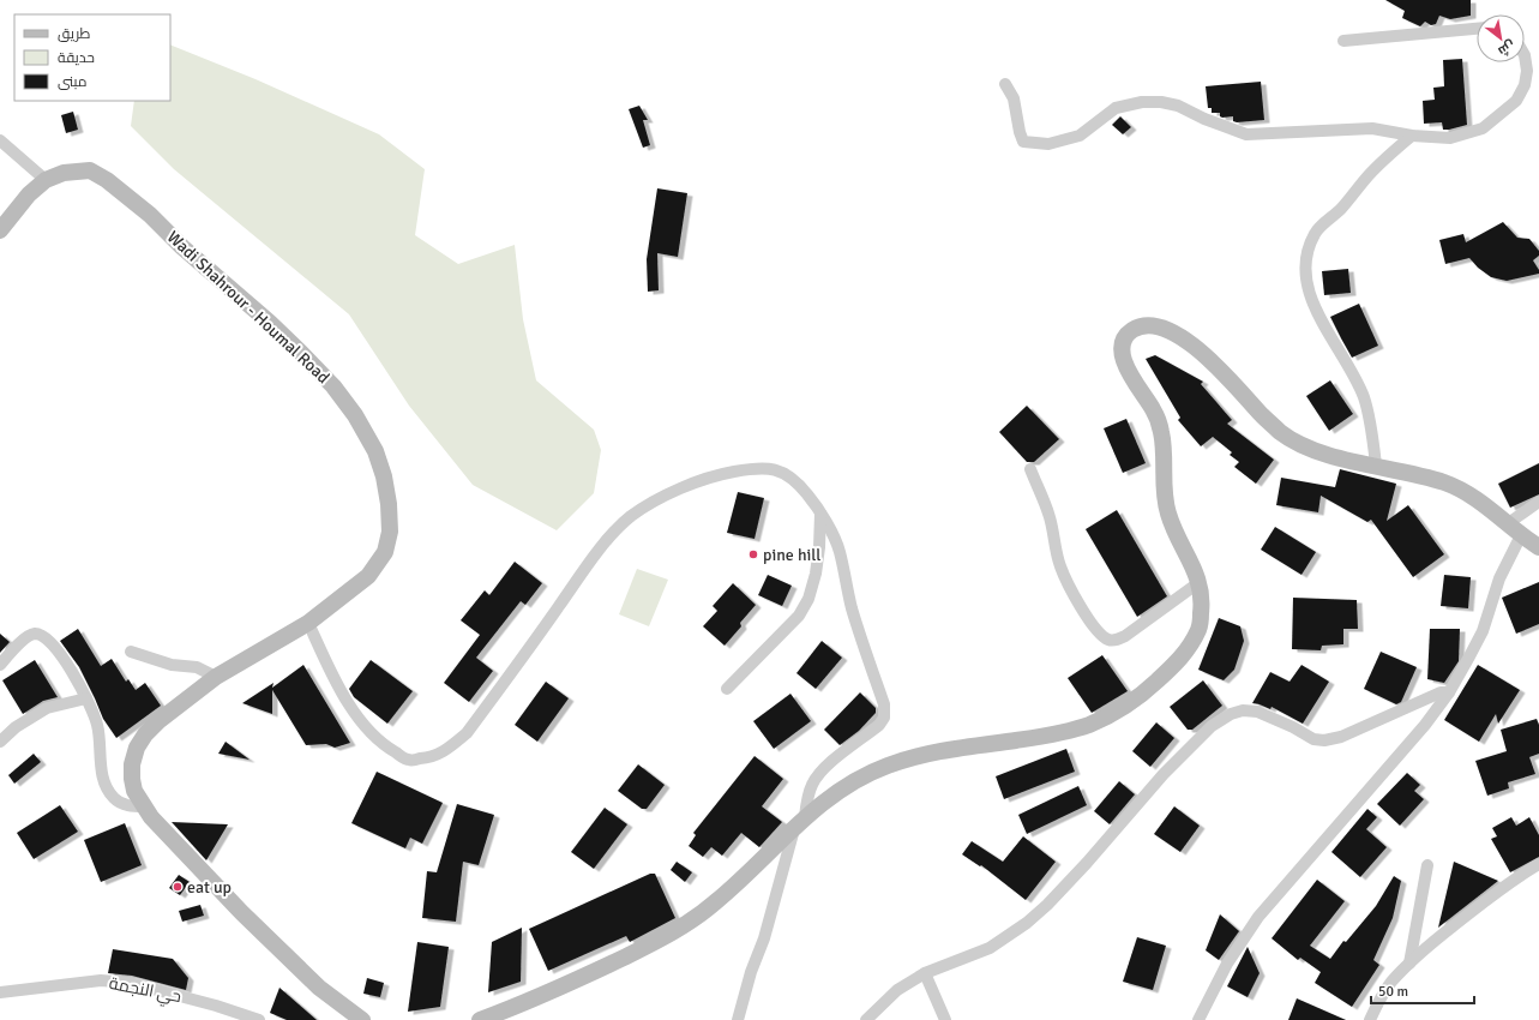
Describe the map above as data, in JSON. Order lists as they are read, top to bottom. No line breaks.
{"streets":{"main road":["Wadi Shahrour - Houmal Road"],"street":["حي النجمة"]},"places":["pine hill","eat up"],"legend":["طريق","حديقة","مبنى"],"scale_bar":"50 m","north":"bottom right"}
